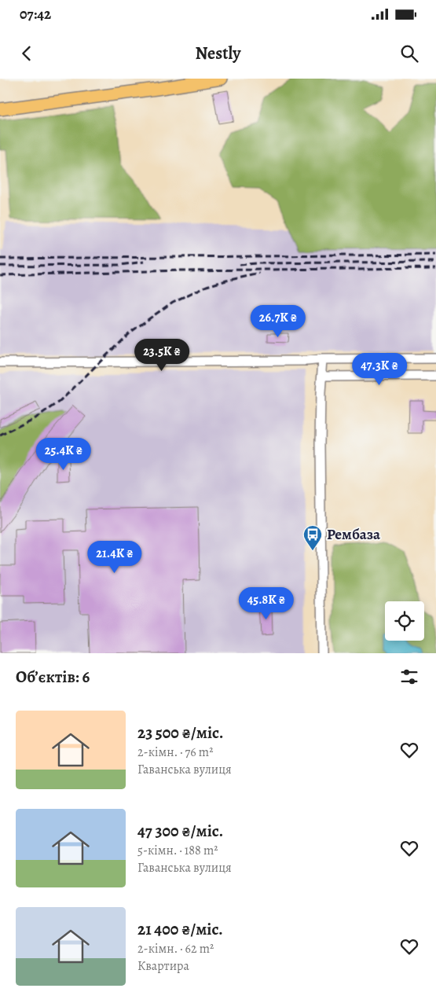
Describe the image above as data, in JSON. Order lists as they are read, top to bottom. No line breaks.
{"places":{"bus stop":["Рембаза"]},"page":{"status":"07:42","header":"Nestly","price":["26.7K ₴","23.5K ₴","47.3K ₴","25.4K ₴","21.4K ₴","45.8K ₴"],"heading":"Об’єктів: 6","list":[{"name":"23 500 ₴/міс.","note":"2-кімн. · 76 m² · Гаванська вулиця"},{"name":"47 300 ₴/міс.","note":"5-кімн. · 188 m² · Гаванська вулиця"},{"name":"21 400 ₴/міс.","note":"2-кімн. · 62 m² · Квартира"}]}}
